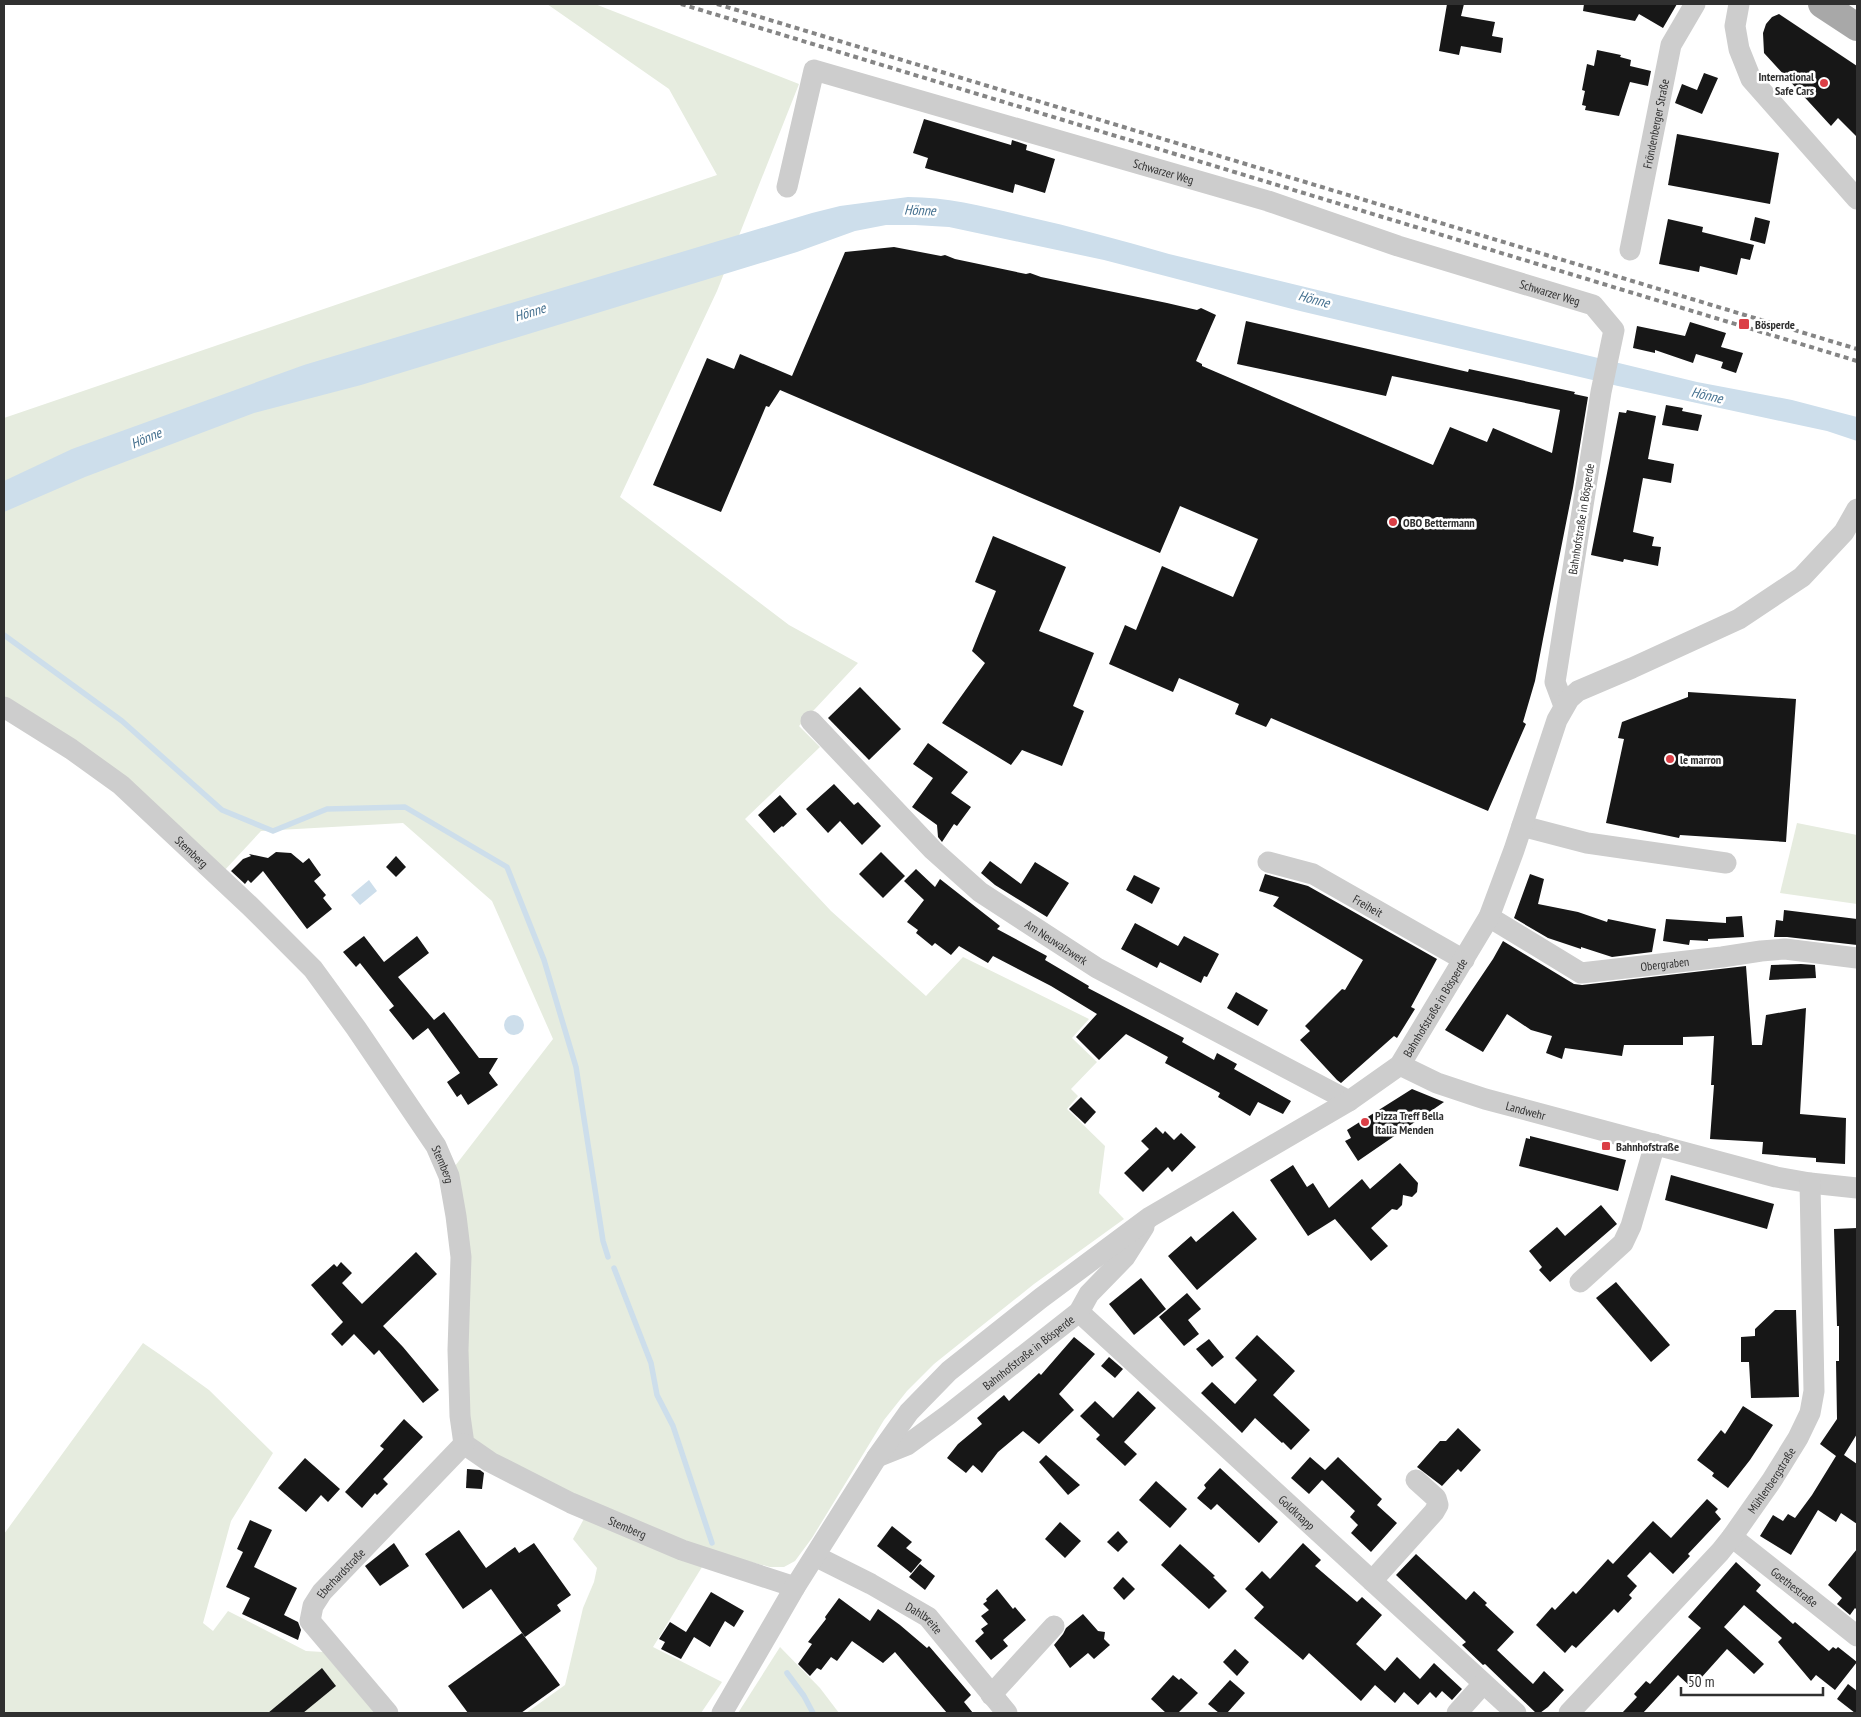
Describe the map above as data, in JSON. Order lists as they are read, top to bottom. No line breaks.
{"streets":{"street":["Fröndenberger Straße","Schwarzer Weg","Bahnhofstraße in Bösperde","Stemberg","Freiheit","Am Neuwalzwerk","Obergraben","Landwehr","Mühlenbergstraße","Goldknapp","Eberhardstraße","Goethestraße","Dahlbreite"]},"crossings":[["Schwarzer Weg","Bahnhofstraße in Bösperde"],["Bahnhofstraße in Bösperde","Stemberg"],["Bahnhofstraße in Bösperde","Freiheit"],["Bahnhofstraße in Bösperde","Am Neuwalzwerk"],["Bahnhofstraße in Bösperde","Obergraben"],["Bahnhofstraße in Bösperde","Landwehr"],["Bahnhofstraße in Bösperde","Goldknapp"],["Bahnhofstraße in Bösperde","Dahlbreite"],["Stemberg","Eberhardstraße"],["Landwehr","Mühlenbergstraße"],["Mühlenbergstraße","Goethestraße"]],"water":["Hönne"],"places":{"other":["International Safe Cars","OBO Bettermann","le marron","Pizza Treff Bella Italia Menden"],"transit":["Bösperde","Bahnhofstraße"]},"scale_bar":"50 m"}
